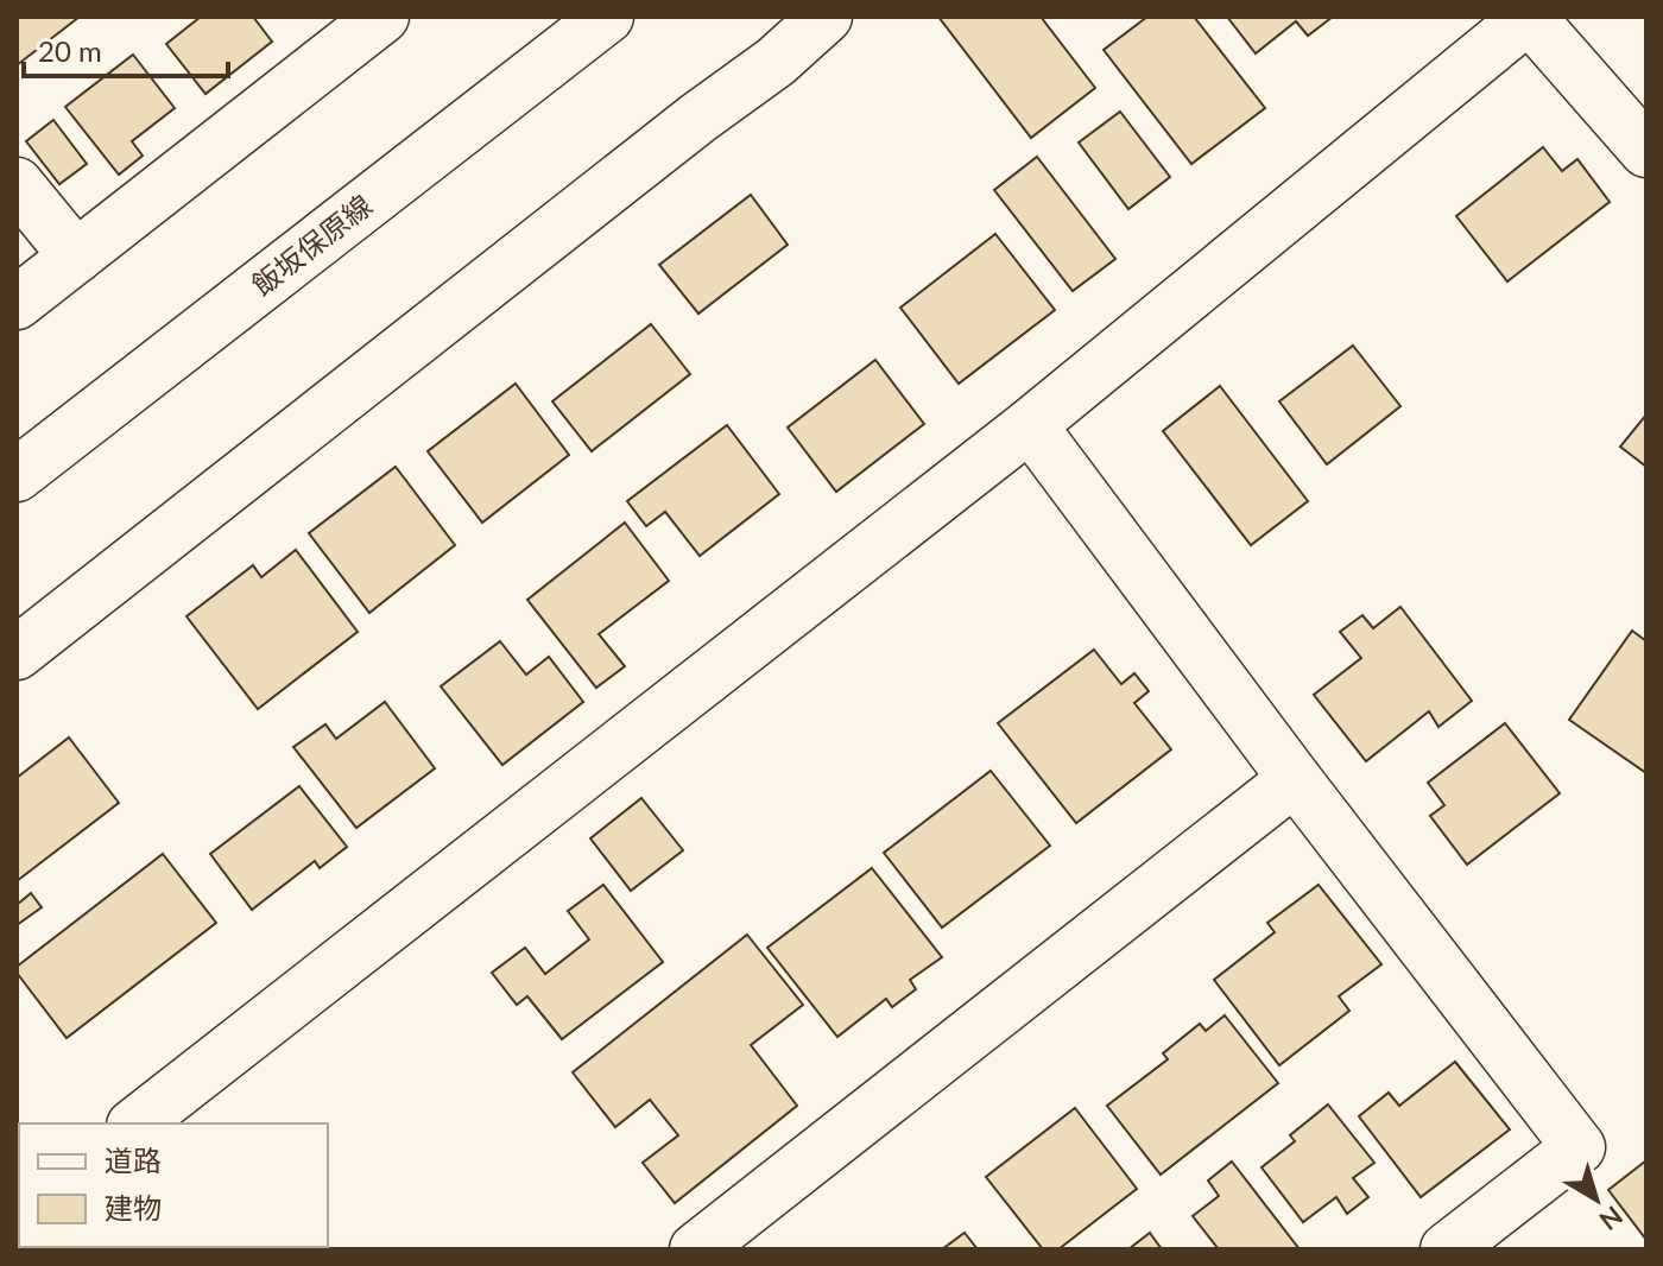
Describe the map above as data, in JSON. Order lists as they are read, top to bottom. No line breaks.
{"streets":{"street":["飯坂保原線"]},"legend":["道路","建物"],"scale_bar":"20 m","north":"bottom right"}
